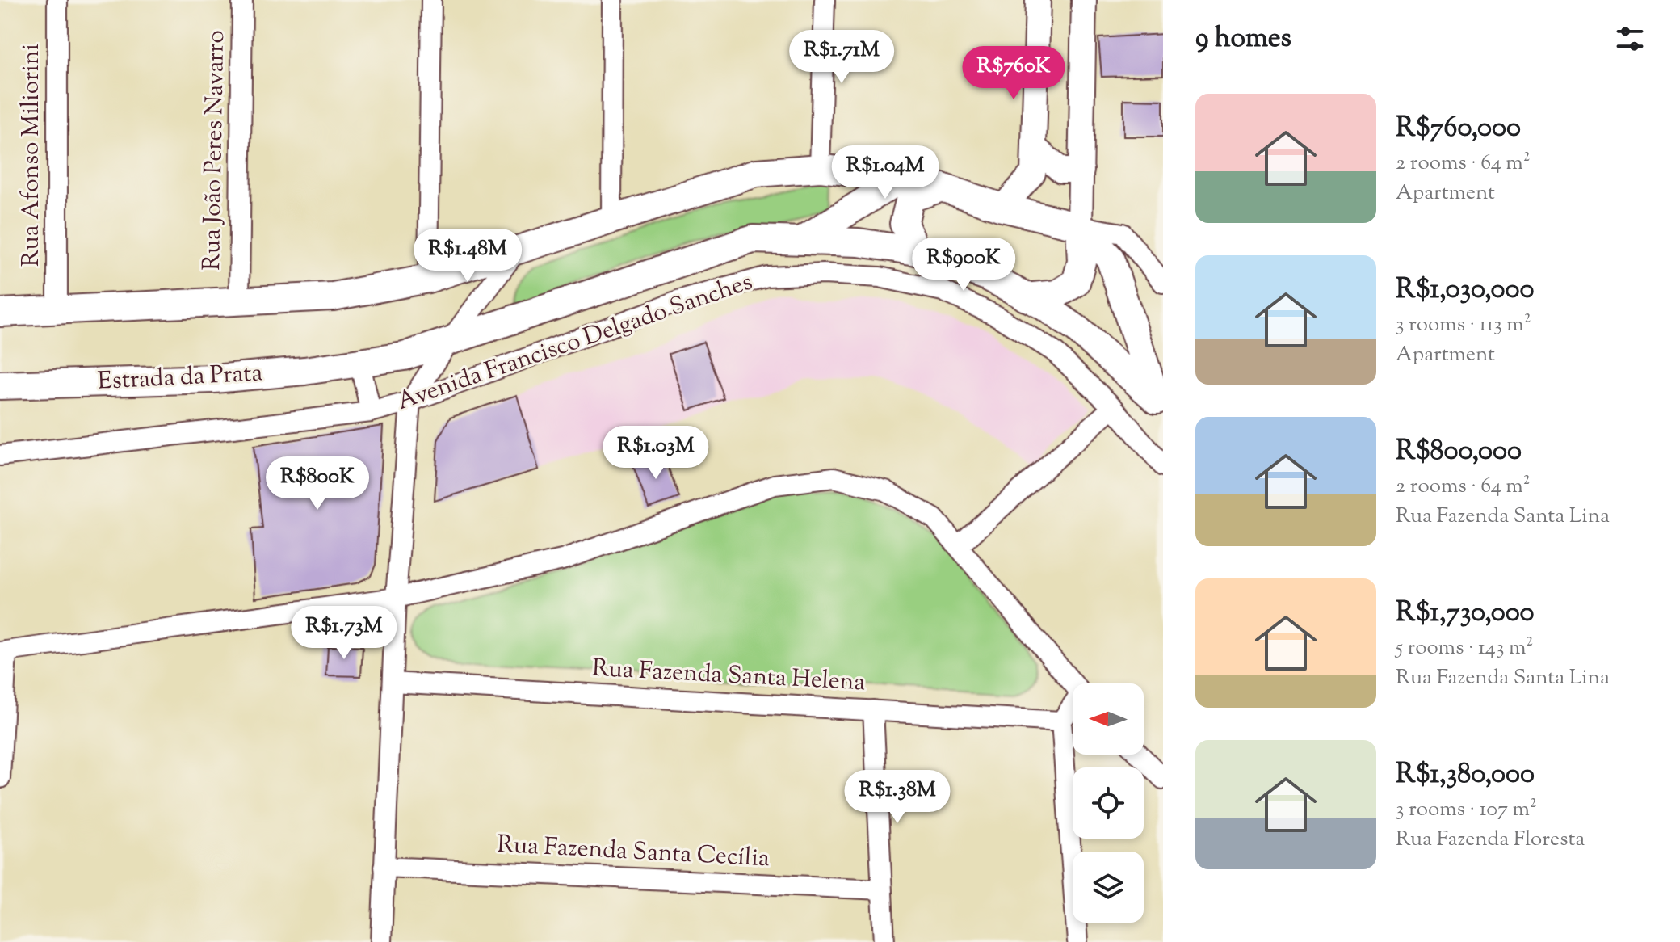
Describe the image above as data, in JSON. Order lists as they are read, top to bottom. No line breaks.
{"streets":{"main road":["Estrada da Prata"],"street":["Rua João Peres Navarro","Rua Afonso Miliorini","Avenida Francisco Delgado Sanches","Rua Fazenda Santa Helena","Rua Fazenda Santa Cecília"]},"north":"left","page":{"heading":"9 homes","price":["R$1.71M","R$760K","R$1.04M","R$1.48M","R$900K","R$1.03M","R$800K","R$1.73M","R$1.38M"],"list":[{"name":"R$760,000","note":"2 rooms · 64 m² · Apartment"},{"name":"R$1,030,000","note":"3 rooms · 113 m² · Apartment"},{"name":"R$800,000","note":"2 rooms · 64 m² · Rua Fazenda Santa Lina"},{"name":"R$1,730,000","note":"5 rooms · 143 m² · Rua Fazenda Santa Lina"},{"name":"R$1,380,000","note":"3 rooms · 107 m² · Rua Fazenda Floresta"}]}}
